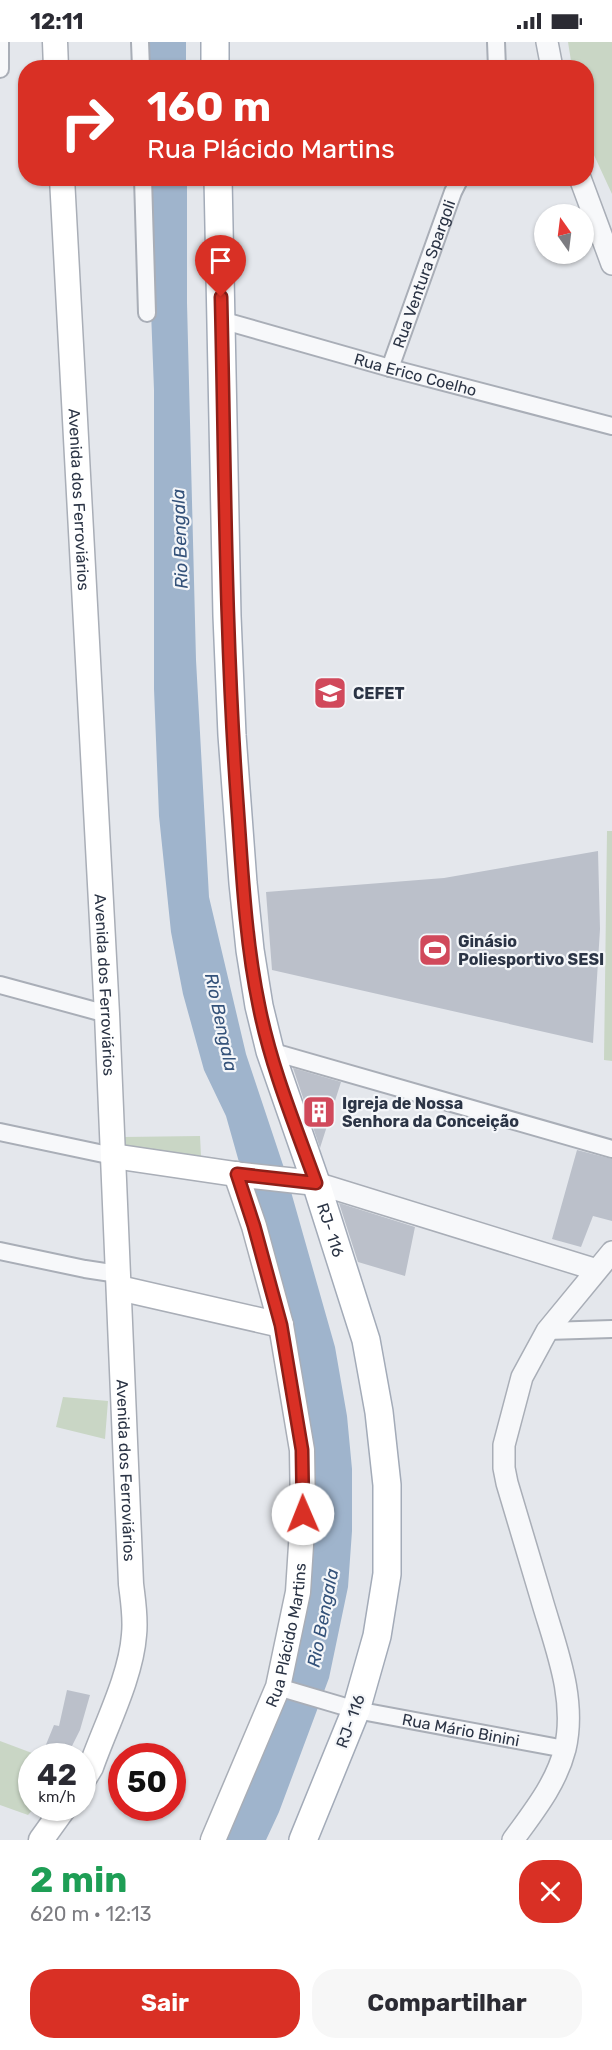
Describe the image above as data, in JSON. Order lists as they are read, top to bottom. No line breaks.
{"streets":{"main road":["Avenida dos Ferroviários","RJ- 116","Rua Plácido Martins"],"street":["Rua Ventura Spargoli","Rua Erico Coelho","Rua Mário Binini"]},"crossings":[["Rua Ventura Spargoli","Rua Erico Coelho"],["Rua Erico Coelho","RJ- 116"],["RJ- 116","Rua Mário Binini"],["Rua Plácido Martins","Rua Mário Binini"]],"water":["Rio Bengala"],"places":{"school or university":["CEFET"],"sports":["Ginásio Poliesportivo SESI"],"building":["Igreja de Nossa Senhora da Conceição"]},"north":"top","page":{"status":"12:11","turn":["160 m","Rua Plácido Martins"],"speed":"42 km/h","limit":"50","heading":["2 min","620 m · 12:13"],"buttons":["Sair","Compartilhar"]}}
